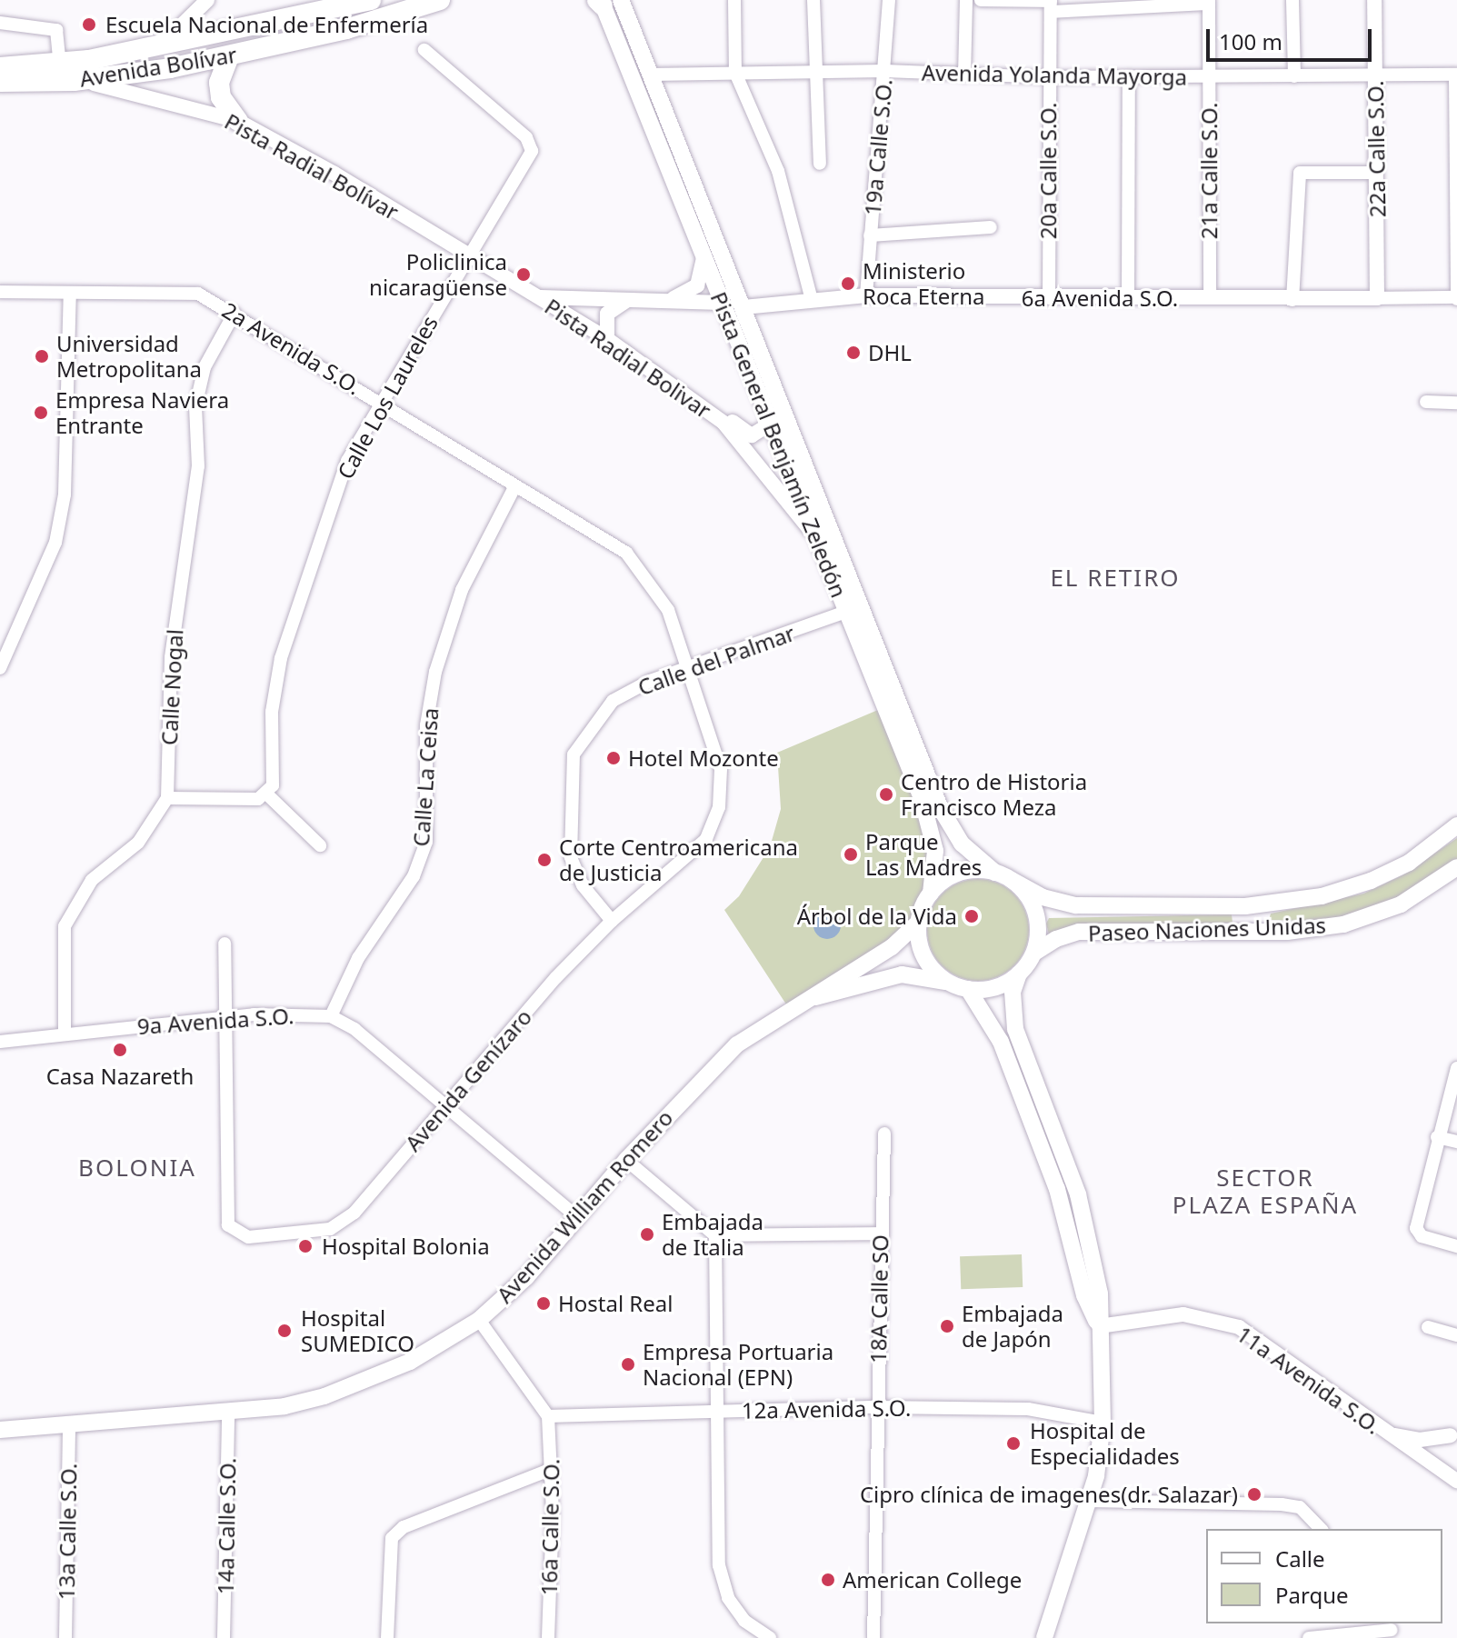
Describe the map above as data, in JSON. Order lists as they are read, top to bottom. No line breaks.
{"streets":{"highway":["Avenida Bolívar"],"main road":["Pista General Benjamín Zeledón","Paseo Naciones Unidas","Avenida William Romero"],"street":["Avenida Yolanda Mayorga","19a Calle S.O.","22a Calle S.O.","Pista Radial Bolívar","20a Calle S.O.","21a Calle S.O.","6a Avenida S.O.","2a Avenida S.O.","Pista Radial Bolivar","Calle Los Laureles","Calle del Palmar","Calle Nogal","Calle La Ceisa","9a Avenida S.O.","Avenida Genízaro","18A Calle SO","11a Avenida S.O.","12a Avenida S.O.","14a Calle S.O.","16a Calle S.O.","13a Calle S.O."]},"crossings":[["Avenida Bolívar","Pista Radial Bolívar"],["Avenida Yolanda Mayorga","19a Calle S.O."],["Avenida Yolanda Mayorga","22a Calle S.O."],["Avenida Yolanda Mayorga","20a Calle S.O."],["Avenida Yolanda Mayorga","21a Calle S.O."],["Avenida Yolanda Mayorga","Pista General Benjamín Zeledón"],["19a Calle S.O.","6a Avenida S.O."],["22a Calle S.O.","6a Avenida S.O."],["Pista Radial Bolívar","Pista Radial Bolivar"],["Pista Radial Bolívar","Calle Los Laureles"],["20a Calle S.O.","6a Avenida S.O."],["21a Calle S.O.","6a Avenida S.O."],["6a Avenida S.O.","Pista General Benjamín Zeledón"],["2a Avenida S.O.","Calle Los Laureles"],["2a Avenida S.O.","Calle del Palmar"],["2a Avenida S.O.","Calle Nogal"],["2a Avenida S.O.","Calle La Ceisa"],["2a Avenida S.O.","Avenida Genízaro"],["Pista Radial Bolivar","Pista General Benjamín Zeledón"],["Pista General Benjamín Zeledón","Calle del Palmar"],["Pista General Benjamín Zeledón","Paseo Naciones Unidas"],["Pista General Benjamín Zeledón","Avenida William Romero"],["Calle del Palmar","Avenida Genízaro"],["Calle La Ceisa","9a Avenida S.O."],["Paseo Naciones Unidas","Avenida William Romero"],["9a Avenida S.O.","Avenida Genízaro"],["Avenida William Romero","14a Calle S.O."],["Avenida William Romero","13a Calle S.O."],["18A Calle SO","12a Avenida S.O."],["12a Avenida S.O.","16a Calle S.O."]],"districts":["EL RETIRO","BOLONIA","SECTOR PLAZA ESPAÑA"],"places":["Escuela Nacional de Enfermería","Policlinica nicaragüense","Ministerio Roca Eterna","DHL","Universidad Metropolitana","Empresa Naviera Entrante","Hotel Mozonte","Centro de Historia Francisco Meza","Parque Las Madres","Corte Centroamericana de Justicia","Árbol de la Vida","Casa Nazareth","Embajada de Italia","Hospital Bolonia","Hostal Real","Embajada de Japón","Hospital SUMEDICO","Empresa Portuaria Nacional (EPN)","Hospital de Especialidades","Cipro clínica de imagenes(dr. Salazar)","American College"],"legend":["Calle","Parque"],"scale_bar":"100 m"}
